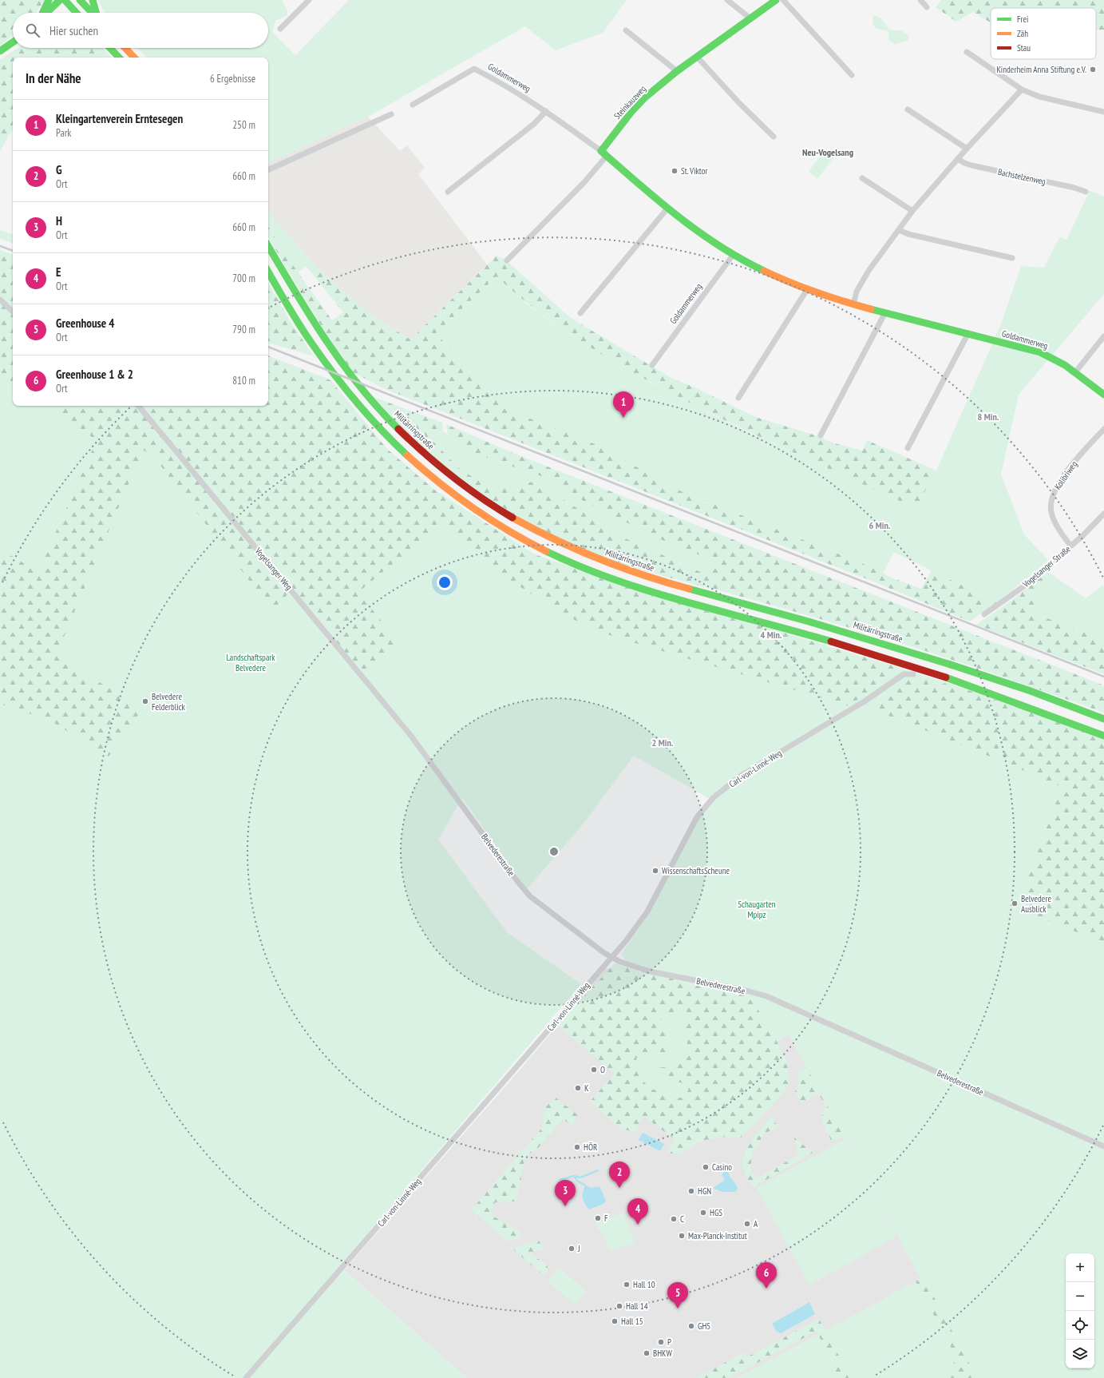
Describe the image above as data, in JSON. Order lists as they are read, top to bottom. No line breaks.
{"streets":{"main road":["Goldammerweg","Steinkauzweg","Militärringstraße"],"street":["Bachstelzenweg","Kolibriweg","Vogelsanger Straße","Vogelsanger Weg","Carl-von-Linné-Weg","Belvederestraße"]},"crossings":[["Goldammerweg","Steinkauzweg"],["Kolibriweg","Vogelsanger Straße"],["Vogelsanger Weg","Belvederestraße"],["Carl-von-Linné-Weg","Belvederestraße"]],"districts":["Neu-Vogelsang"],"parks":["Landschaftspark Belvedere","Schaugarten Mpipz"],"places":["Kinderheim Anna Stiftung e.V.","St. Viktor","Belvedere Felderblick","WissenschaftsScheune","Belvedere Ausblick","O","K","HÖR","Casino","HGN","HGS","F","C","A","Max-Planck-Institut","J","Hall 10","Hall 14","Hall 15","GH5","P","BHKW"],"legend":["Frei","Zäh","Stau"],"page":{"search":"Hier suchen","heading":["In der Nähe","6 Ergebnisse"],"list":[{"mark":"1","name":"Kleingartenverein Erntesegen","note":"Park","value":"250 m"},{"mark":"2","name":"G","note":"Ort","value":"660 m"},{"mark":"3","name":"H","note":"Ort","value":"660 m"},{"mark":"4","name":"E","note":"Ort","value":"700 m"},{"mark":"5","name":"Greenhouse 4","note":"Ort","value":"790 m"},{"mark":"6","name":"Greenhouse 1 & 2","note":"Ort","value":"810 m"}],"pins":["1","2","3","4","6","5"],"map_buttons":["+","−"]},"rings":["8 Min.","6 Min.","4 Min.","2 Min."]}
